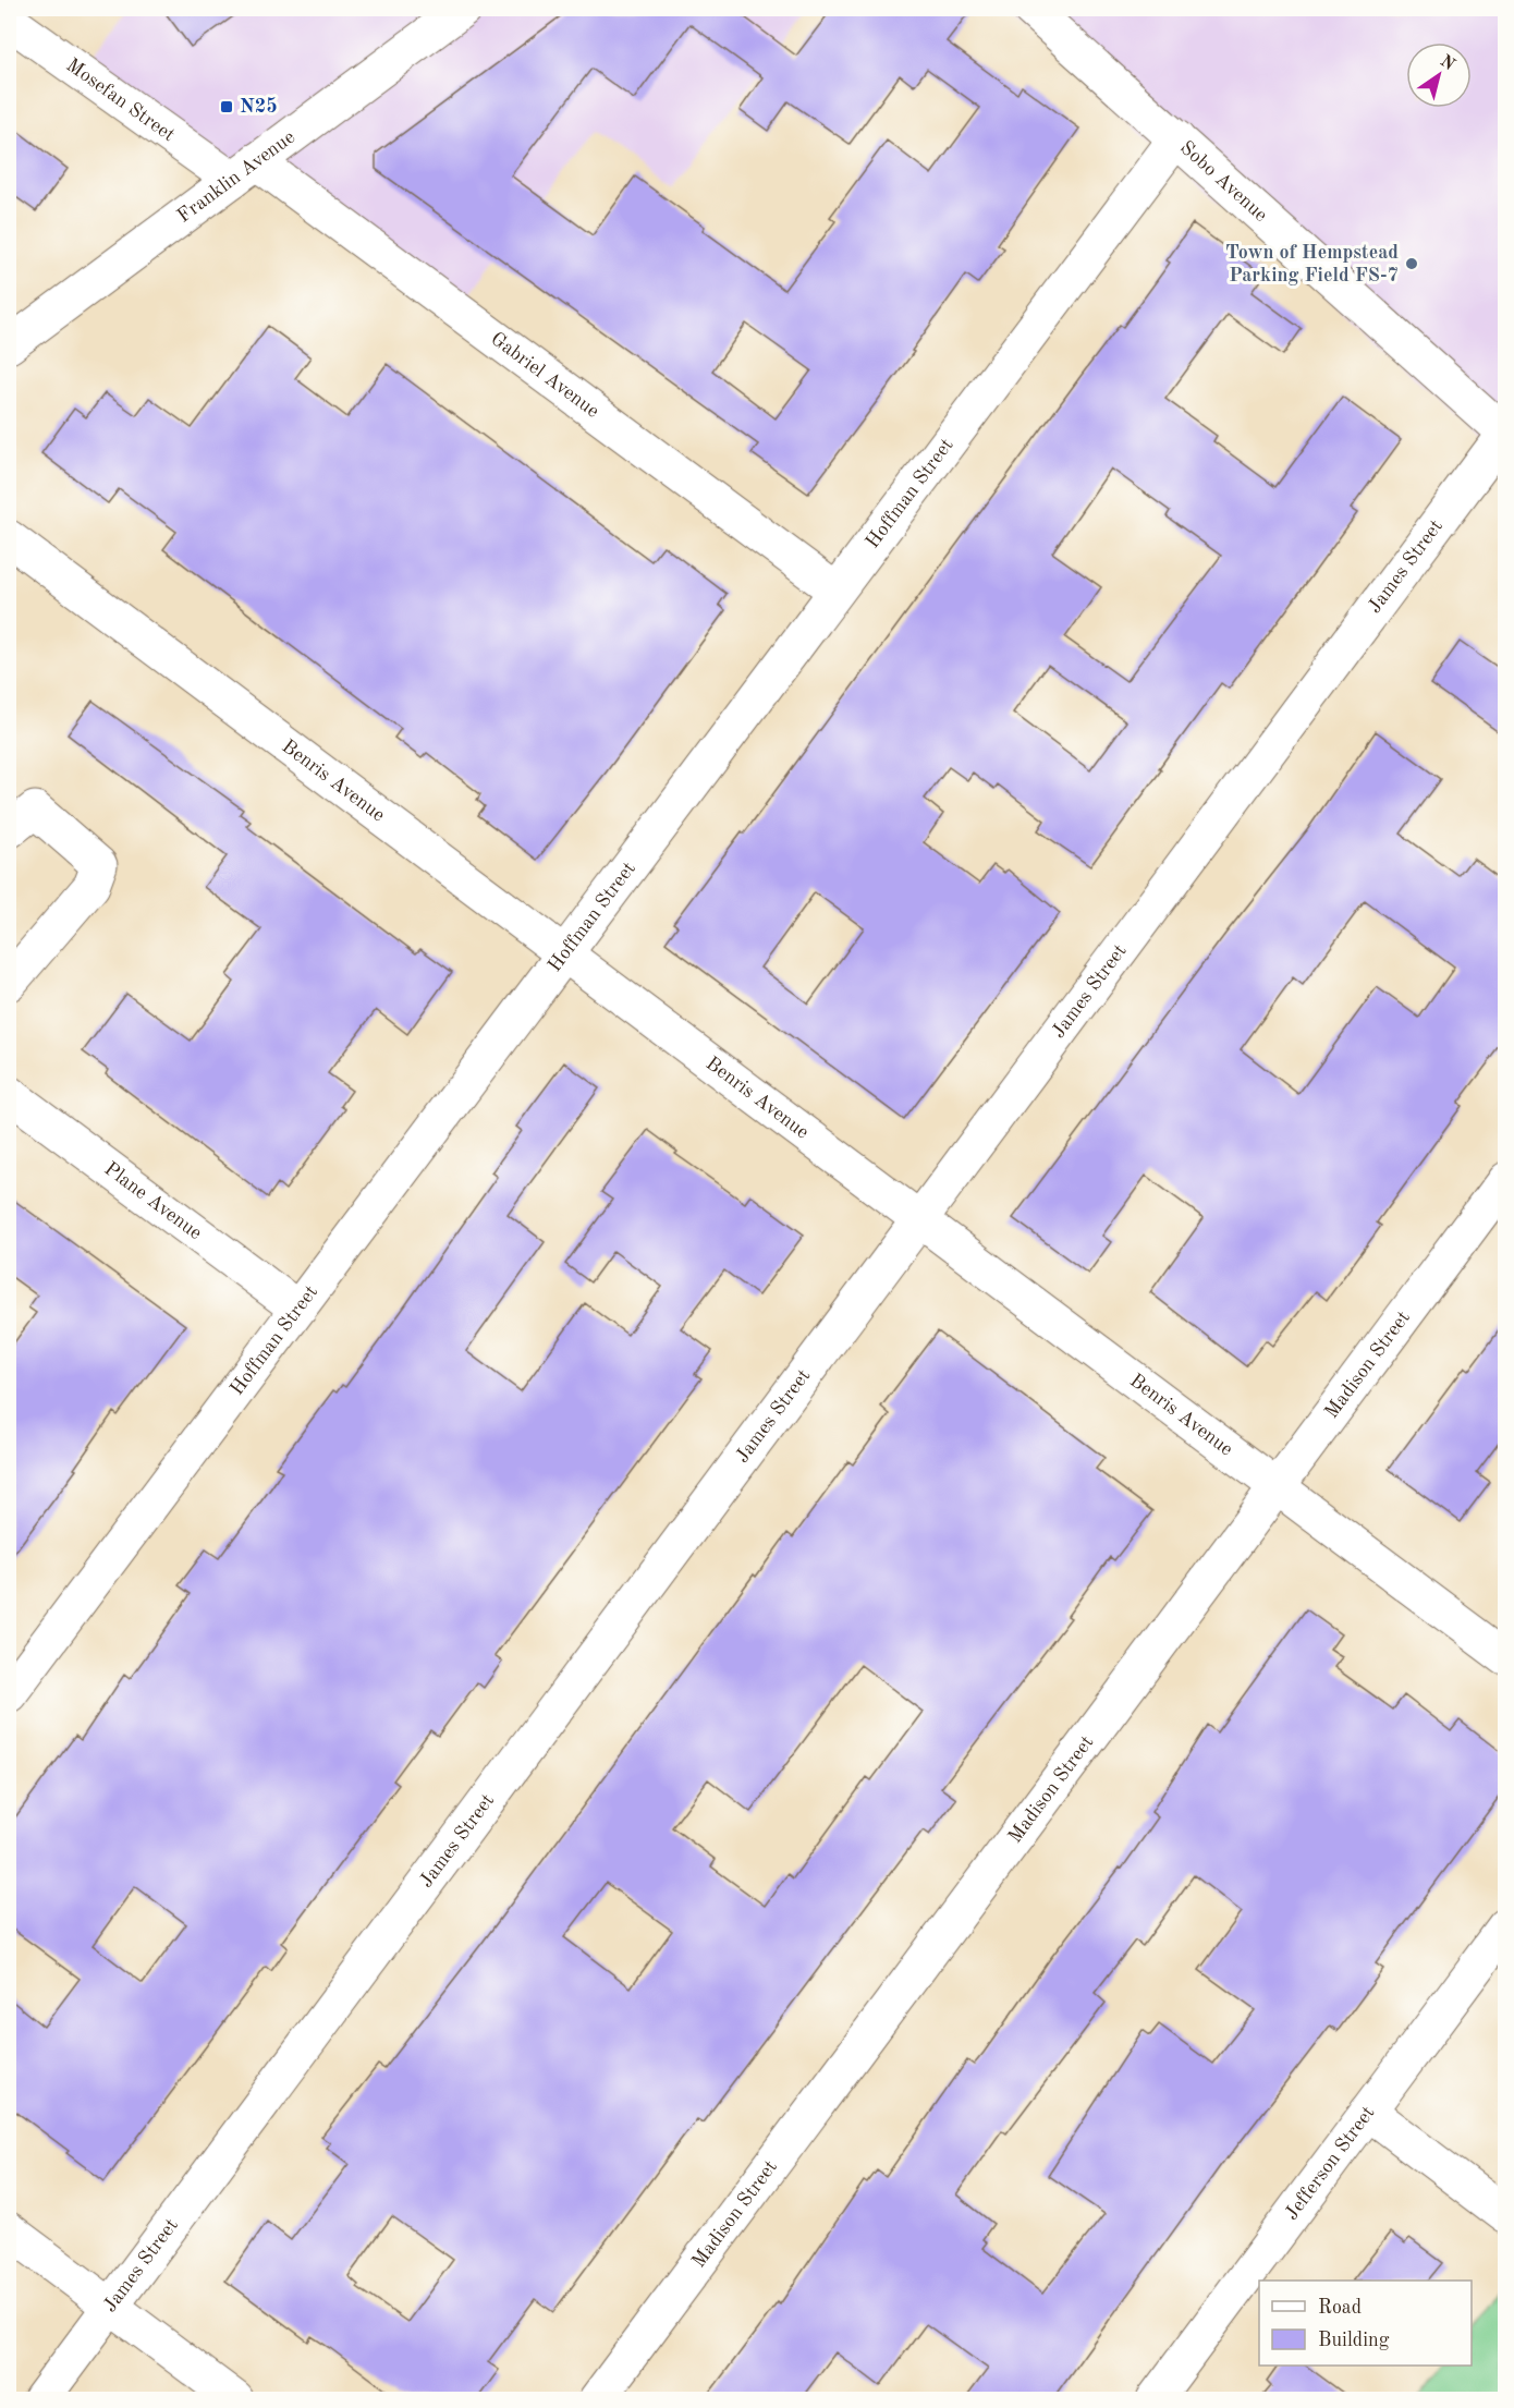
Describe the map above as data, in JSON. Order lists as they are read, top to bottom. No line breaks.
{"streets":{"street":["Mosefan Street","Franklin Avenue","Sobo Avenue","Gabriel Avenue","Hoffman Street","James Street","Benris Avenue","Plane Avenue","Madison Street","Jefferson Street"]},"crossings":[["Mosefan Street","Franklin Avenue"],["Mosefan Street","Gabriel Avenue"],["Franklin Avenue","Gabriel Avenue"],["Sobo Avenue","Hoffman Street"],["Sobo Avenue","James Street"],["Gabriel Avenue","Hoffman Street"],["Hoffman Street","Benris Avenue"],["Hoffman Street","Plane Avenue"],["James Street","Benris Avenue"],["Benris Avenue","Madison Street"]],"places":{"transit":["N25"],"other":["Town of Hempstead Parking Field FS-7"]},"legend":["Road","Building"],"north":"top right"}
